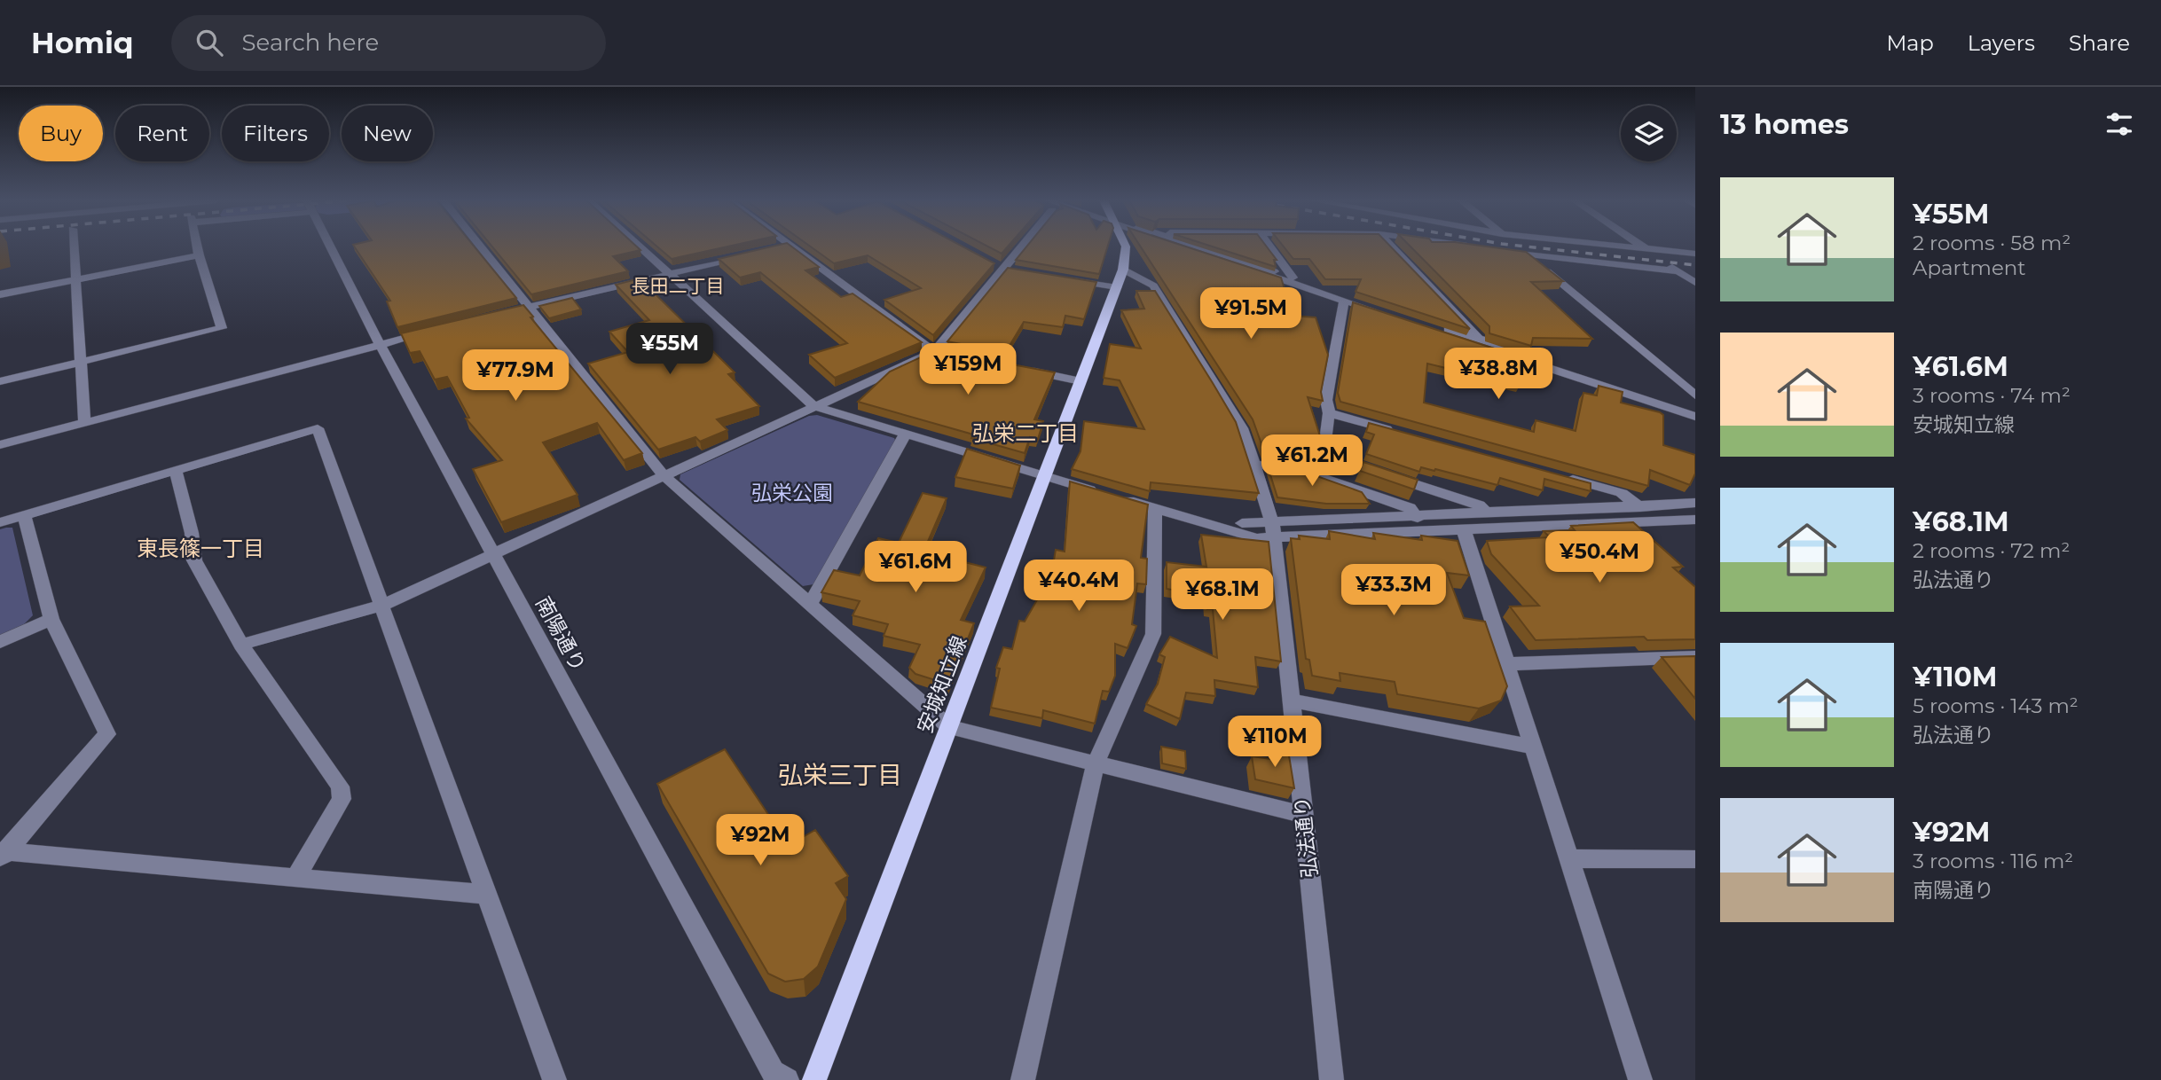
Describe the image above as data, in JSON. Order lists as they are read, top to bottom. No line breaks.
{"streets":{"main road":["安城知立線"],"street":["南陽通り","弘法通り"]},"crossings":[["安城知立線","弘法通り"]],"districts":["長田二丁目","弘栄二丁目","東長篠一丁目","弘栄三丁目"],"parks":["弘栄公園"],"page":{"header":"Homiq","search":"Search here","nav":["Map","Layers","Share"],"heading":"13 homes","chip":["Buy","Rent","Filters","New"],"list":[{"name":"¥55M","note":"2 rooms · 58 m² · Apartment"},{"name":"¥61.6M","note":"3 rooms · 74 m² · 安城知立線"},{"name":"¥68.1M","note":"2 rooms · 72 m² · 弘法通り"},{"name":"¥110M","note":"5 rooms · 143 m² · 弘法通り"},{"name":"¥92M","note":"3 rooms · 116 m² · 南陽通り"}],"price":["¥91.5M","¥55M","¥159M","¥38.8M","¥77.9M","¥61.2M","¥50.4M","¥61.6M","¥40.4M","¥33.3M","¥68.1M","¥110M","¥92M"]}}
